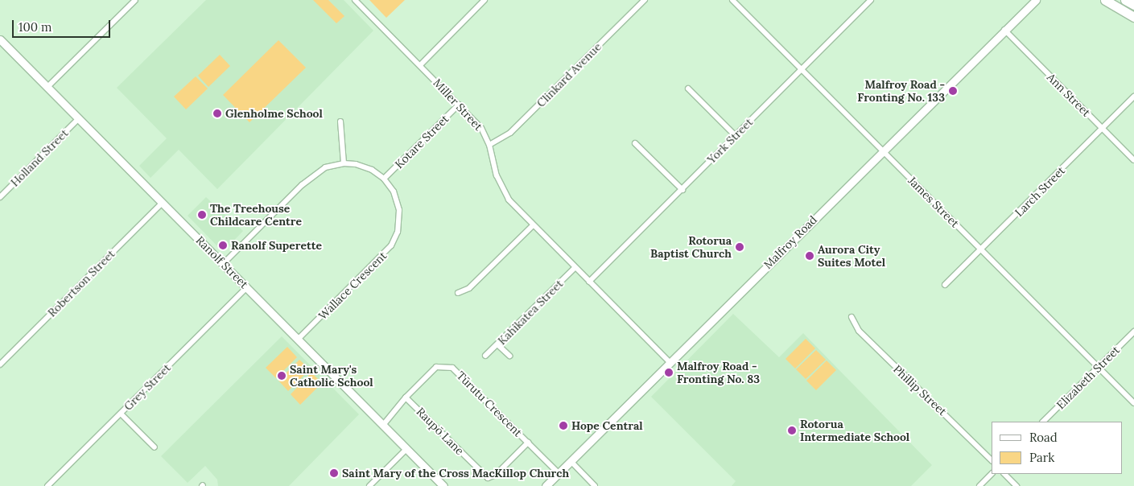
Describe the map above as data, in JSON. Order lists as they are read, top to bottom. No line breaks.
{"streets":{"main road":["Malfroy Road","Ranolf Street"],"street":["Clinkard Avenue","Ann Street","Miller Street","York Street","Kotare Street","Holland Street","Larch Street","James Street","Robertson Street","Wallace Crescent","Kahikatea Street","Elizabeth Street","Grey Street","Phillip Street","Tūrutu Crescent","Raupō Lane"]},"crossings":[["Clinkard Avenue","Miller Street"],["Ann Street","Larch Street"],["Ann Street","Malfroy Road"],["Miller Street","York Street"],["Miller Street","Kotare Street"],["Miller Street","Malfroy Road"],["Miller Street","Kahikatea Street"],["York Street","James Street"],["Kotare Street","Wallace Crescent"],["Holland Street","Ranolf Street"],["Larch Street","James Street"],["James Street","Malfroy Road"],["James Street","Elizabeth Street"],["Malfroy Road","Tūrutu Crescent"],["Ranolf Street","Robertson Street"],["Ranolf Street","Wallace Crescent"],["Ranolf Street","Grey Street"],["Ranolf Street","Tūrutu Crescent"],["Tūrutu Crescent","Raupō Lane"]],"places":["Malfroy Road - Fronting No. 133","Glenholme School","The Treehouse Childcare Centre","Ranolf Superette","Rotorua Baptist Church","Aurora City Suites Motel","Malfroy Road - Fronting No. 83","Saint Mary's Catholic School","Hope Central","Rotorua Intermediate School","Saint Mary of the Cross MacKillop Church"],"legend":["Road","Park"],"scale_bar":"100 m"}
